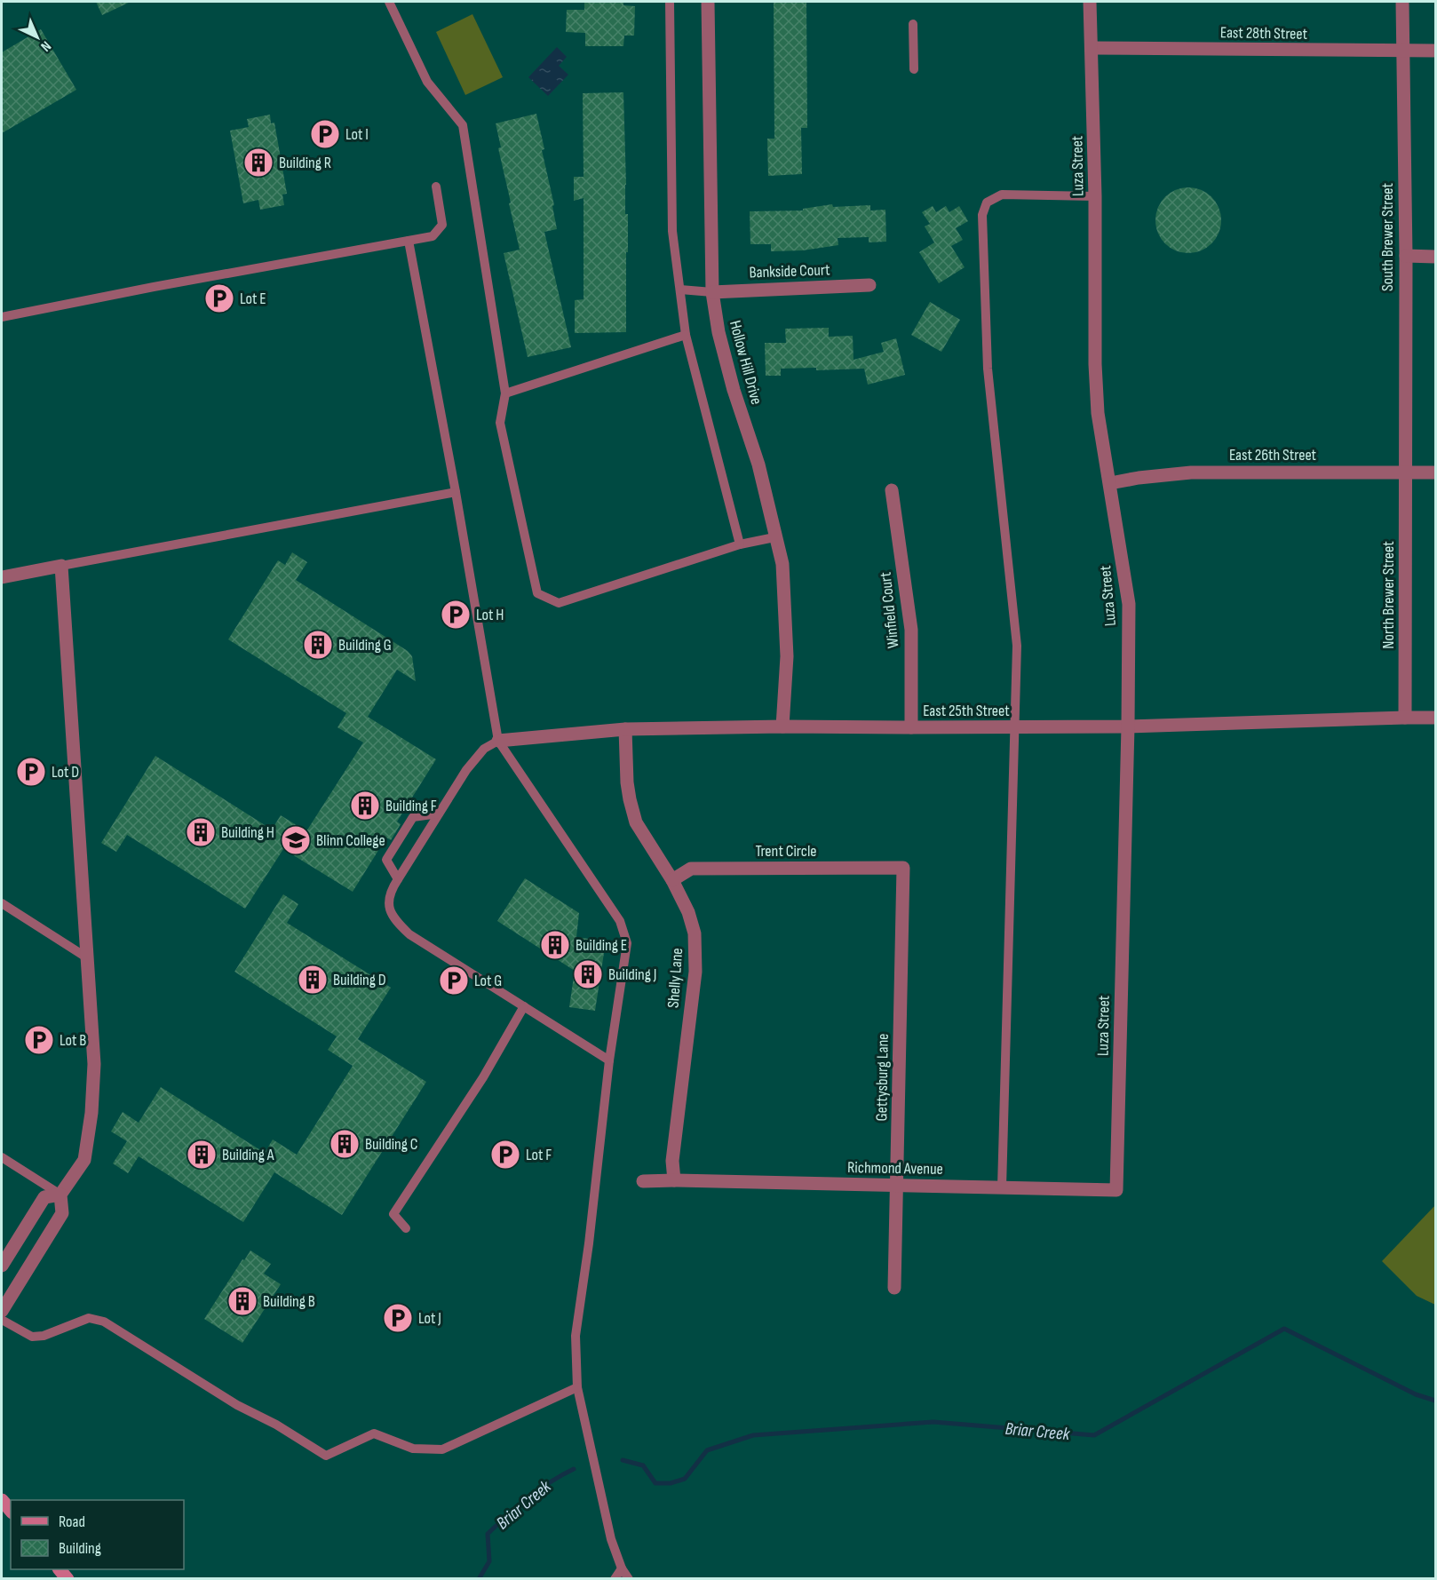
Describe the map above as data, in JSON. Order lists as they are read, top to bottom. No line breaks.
{"streets":{"street":["East 28th Street","Luza Street","South Brewer Street","Bankside Court","Hollow Hill Drive","East 26th Street","North Brewer Street","Winfield Court","East 25th Street","Trent Circle","Shelly Lane","Gettysburg Lane","Richmond Avenue"]},"crossings":[["East 28th Street","Luza Street"],["East 28th Street","South Brewer Street"],["Luza Street","East 26th Street"],["Luza Street","East 25th Street"],["Luza Street","Richmond Avenue"],["South Brewer Street","East 26th Street"],["South Brewer Street","North Brewer Street"],["Bankside Court","Hollow Hill Drive"],["Hollow Hill Drive","East 25th Street"],["East 26th Street","North Brewer Street"],["North Brewer Street","East 25th Street"],["Winfield Court","East 25th Street"],["East 25th Street","Shelly Lane"],["Trent Circle","Shelly Lane"],["Trent Circle","Gettysburg Lane"],["Shelly Lane","Richmond Avenue"],["Gettysburg Lane","Richmond Avenue"]],"water":["Briar Creek"],"places":{"parking":["Lot I","Lot E","Lot H","Lot D","Lot G","Lot B","Lot F","Lot J"],"building":["Building R","Building G","Building F","Building H","Building E","Building J","Building D","Building C","Building A","Building B"],"school or university":["Blinn College"]},"legend":["Road","Building"],"north":"bottom right"}
